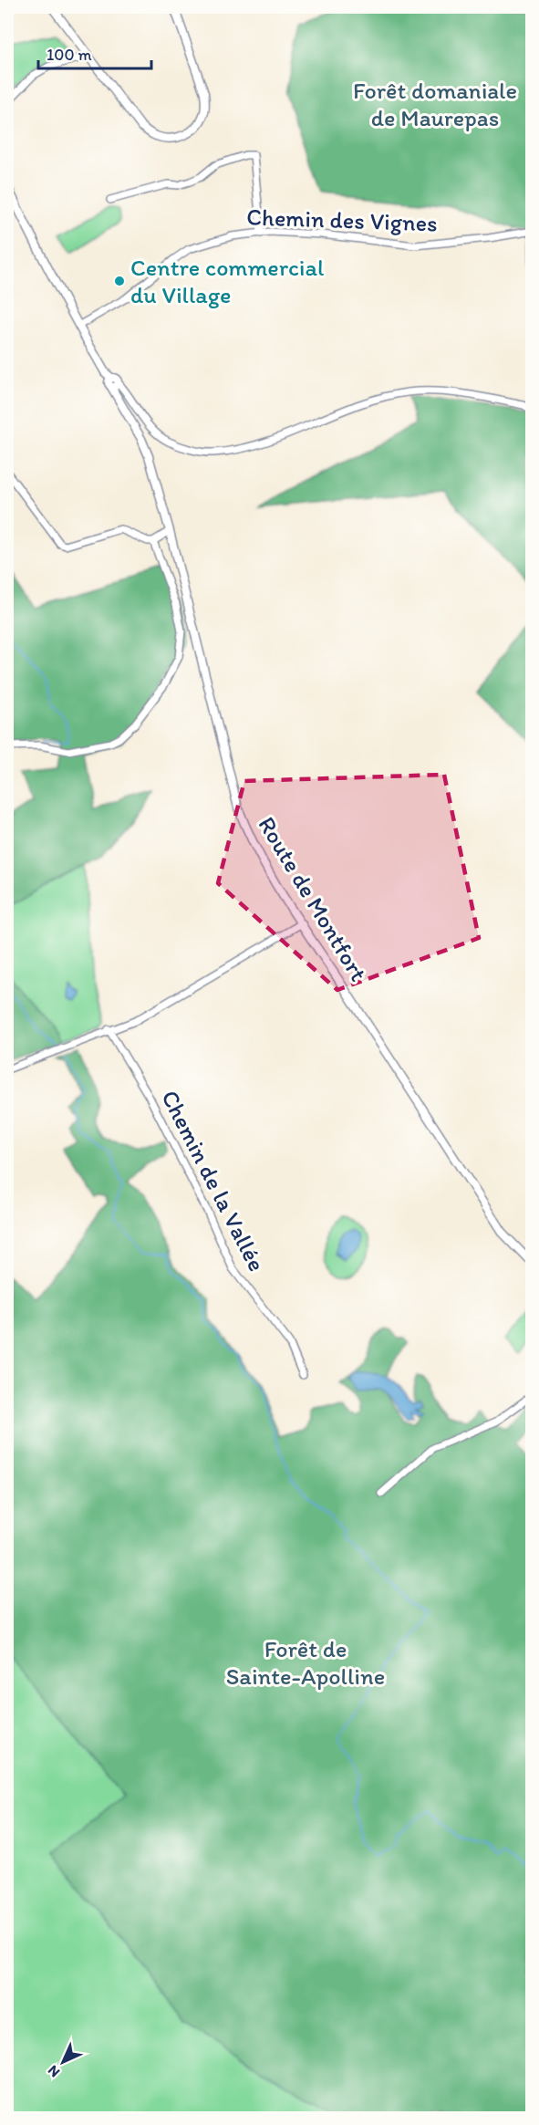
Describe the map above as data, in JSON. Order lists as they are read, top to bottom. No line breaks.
{"streets":{"street":["Chemin des Vignes","Route de Montfort","Chemin de la Vallée"]},"crossings":[["Chemin des Vignes","Route de Montfort"]],"parks":["Forêt domaniale de Maurepas","Forêt de Sainte-Apolline"],"places":["Centre commercial du Village"],"scale_bar":"100 m","north":"bottom left"}
